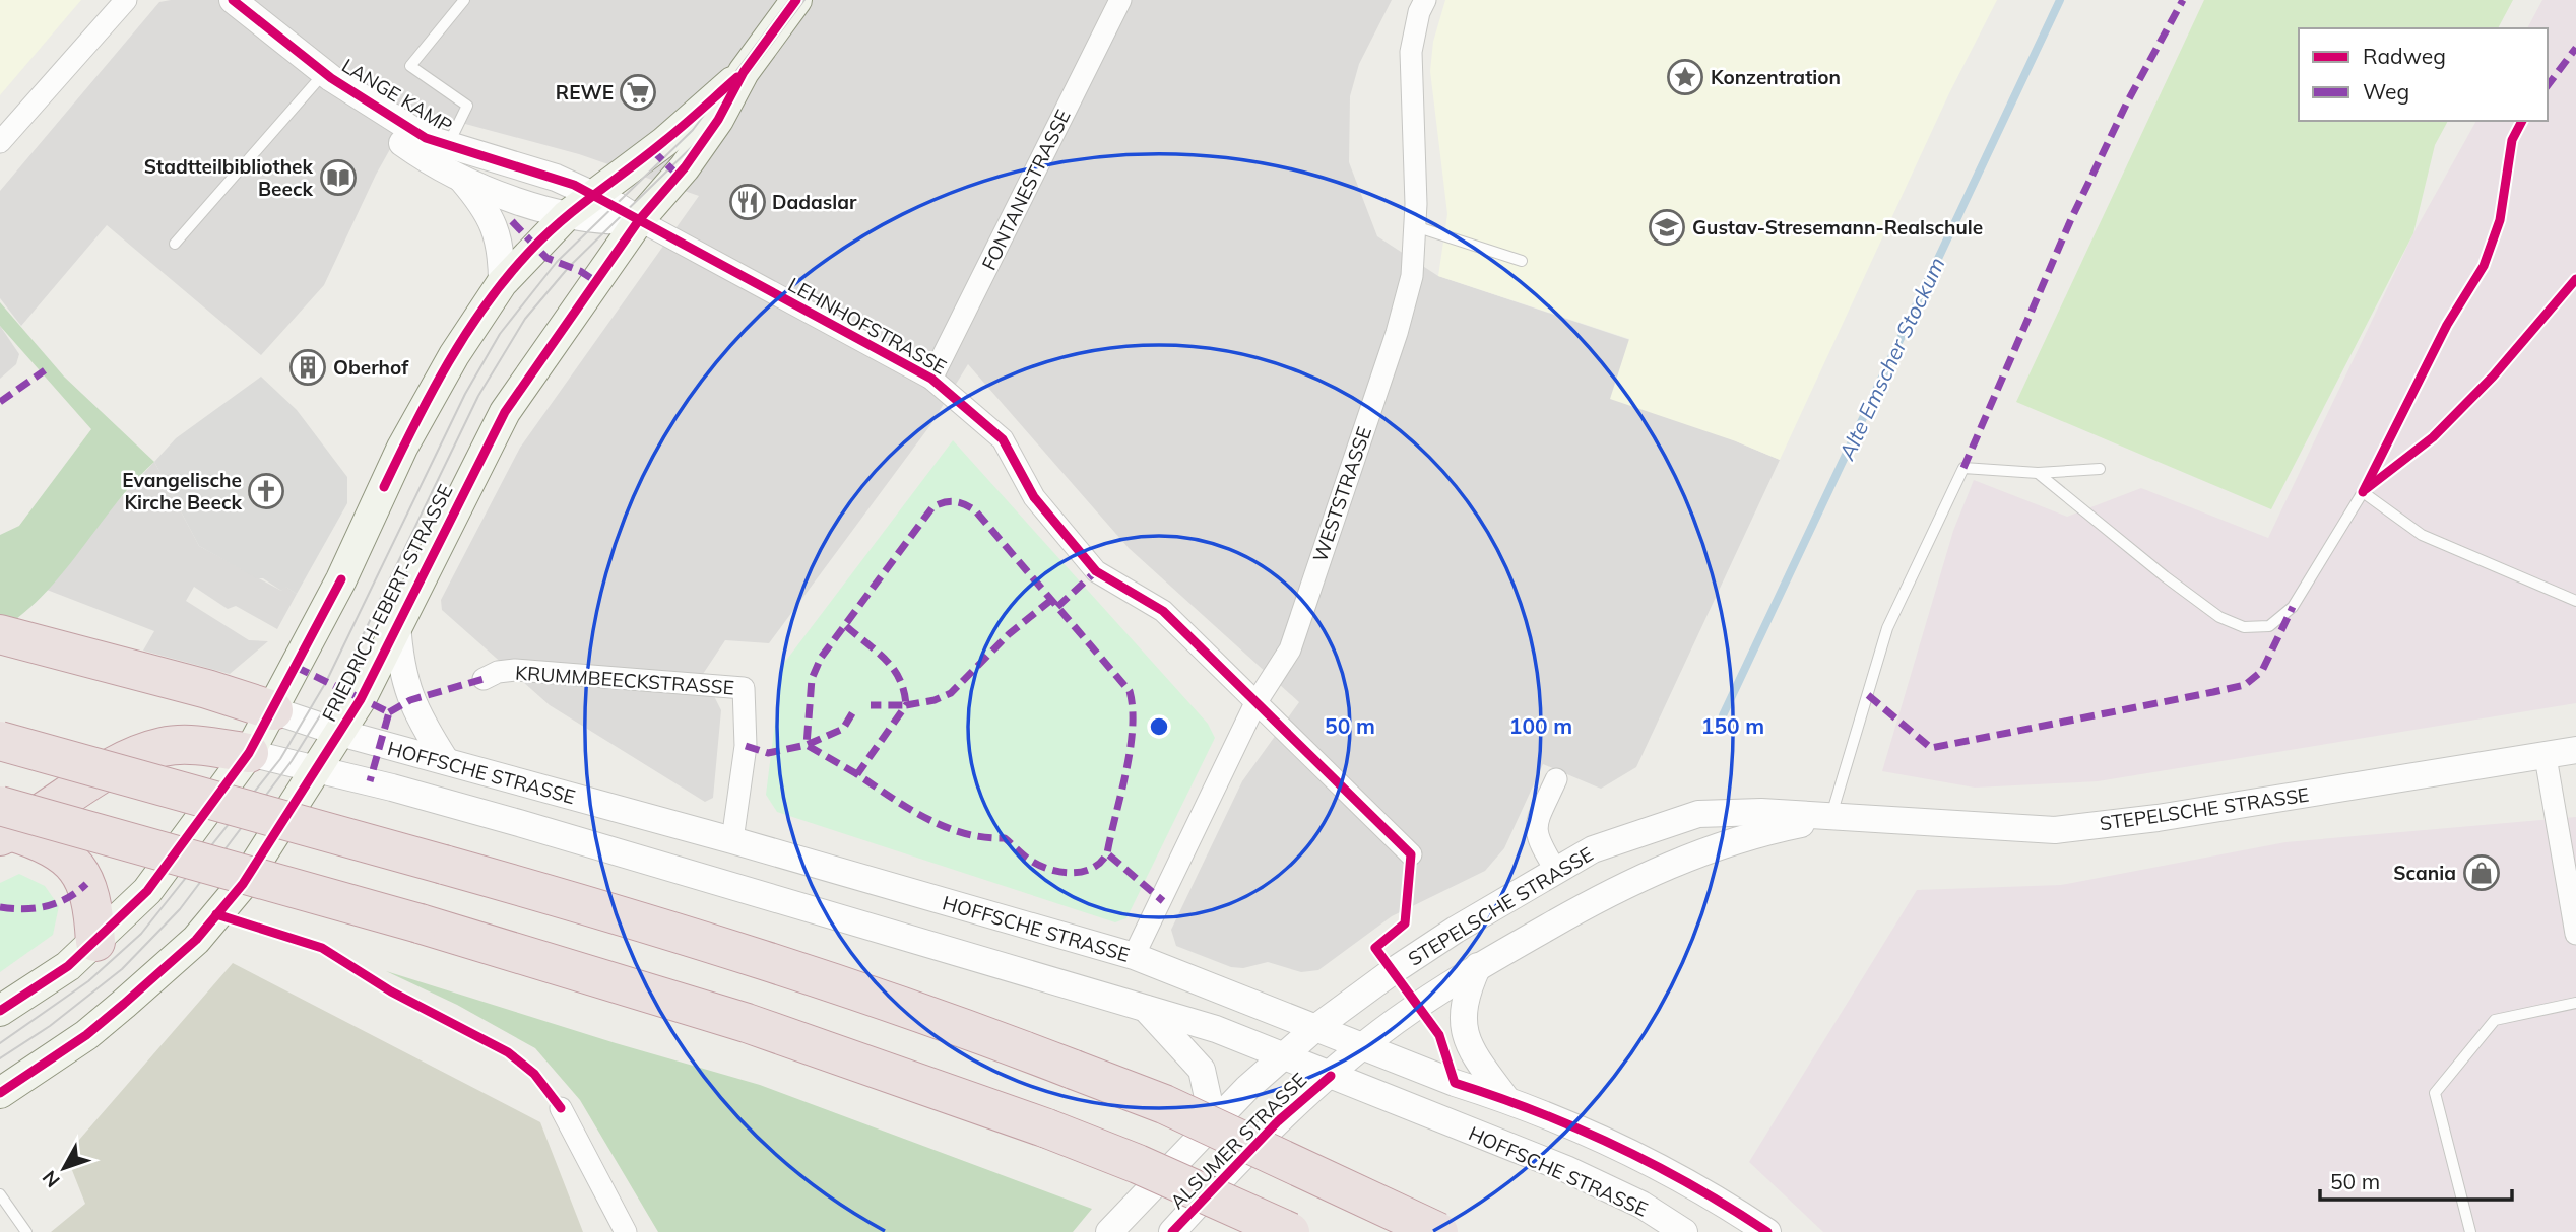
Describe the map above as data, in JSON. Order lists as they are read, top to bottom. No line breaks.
{"streets":{"main road":["FRIEDRICH-EBERT-STRASSE"],"street":["LANGE KAMP","FONTANESTRASSE","LEHNHOFSTRASSE","WESTSTRASSE","KRUMMBEECKSTRASSE","HOFFSCHE STRASSE","STEPELSCHE STRASSE","ALSUMER STRASSE"]},"crossings":[["LANGE KAMP","LEHNHOFSTRASSE"],["LANGE KAMP","FRIEDRICH-EBERT-STRASSE"],["FONTANESTRASSE","LEHNHOFSTRASSE"],["LEHNHOFSTRASSE","WESTSTRASSE"],["LEHNHOFSTRASSE","FRIEDRICH-EBERT-STRASSE"],["WESTSTRASSE","HOFFSCHE STRASSE"],["FRIEDRICH-EBERT-STRASSE","HOFFSCHE STRASSE"],["KRUMMBEECKSTRASSE","HOFFSCHE STRASSE"],["HOFFSCHE STRASSE","STEPELSCHE STRASSE"],["HOFFSCHE STRASSE","ALSUMER STRASSE"],["STEPELSCHE STRASSE","ALSUMER STRASSE"]],"water":["Alte Emscher Stockum"],"places":{"place":["Konzentration"],"supermarket":["REWE"],"library":["Stadtteilbibliothek Beeck"],"restaurant":["Dadaslar"],"school or university":["Gustav-Stresemann-Realschule"],"building":["Oberhof"],"church":["Evangelische Kirche Beeck"],"shop":["Scania"]},"legend":["Radweg","Weg"],"scale_bar":"50 m","north":"bottom left","rings":["50 m","100 m","150 m"]}
